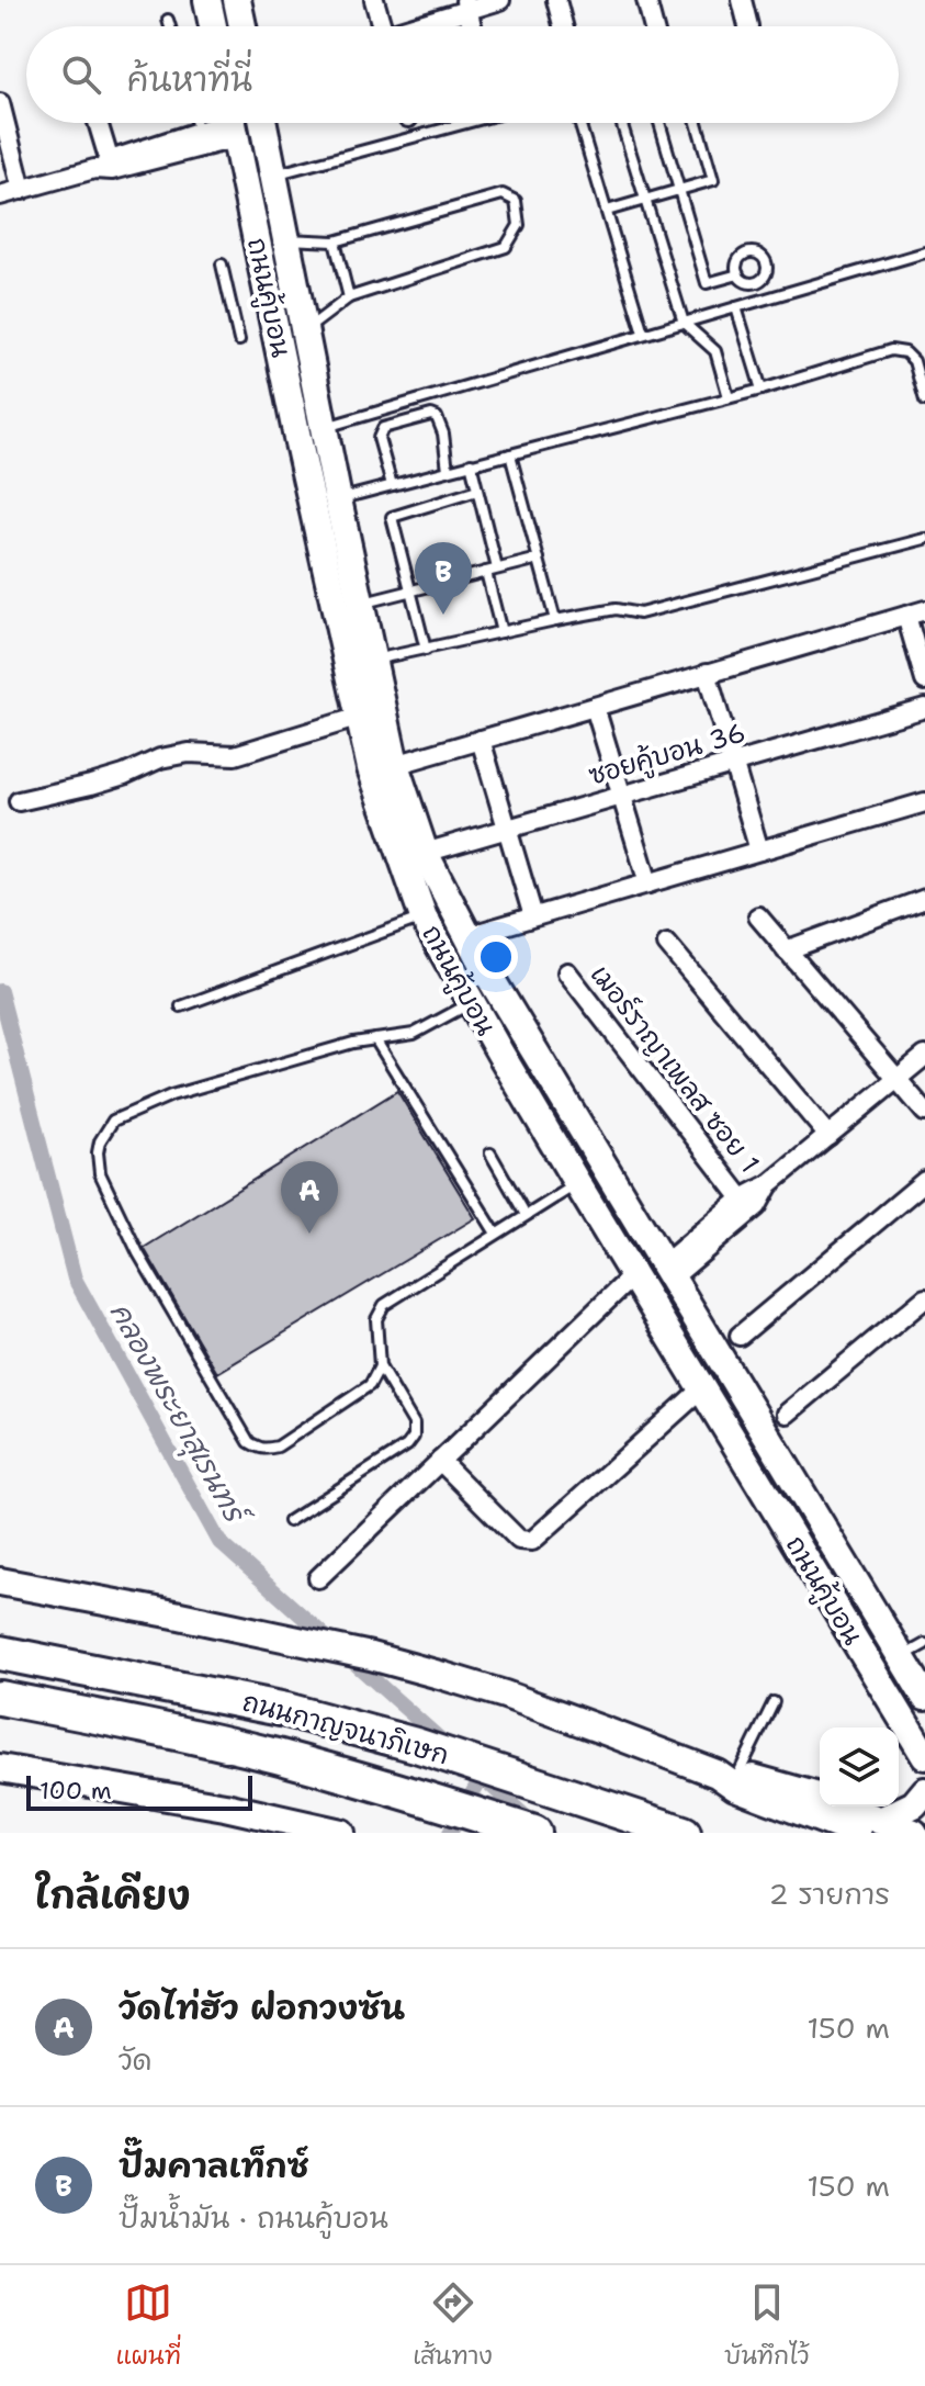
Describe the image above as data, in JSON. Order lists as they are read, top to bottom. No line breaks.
{"streets":{"highway":["ถนนกาญจนาภิเษก"],"main road":["ถนนคู้บอน"],"street":["ซอยคู้บอน 36","เมอร์ราญาเพลส ซอย 1"]},"crossings":[["ถนนคู้บอน","ซอยคู้บอน 36"]],"water":["คลองพระยาสุเรนทร์"],"scale_bar":"100 m","page":{"search":"ค้นหาที่นี่","pins":["B","A"],"scale":"100 m","heading":["ใกล้เคียง","2 รายการ"],"list":[{"mark":"A","name":"วัดไท่ฮัว ฝอกวงซัน","note":"วัด","value":"150 m"},{"mark":"B","name":"ปั๊มคาลเท็กซ์","note":"ปั๊มน้ำมัน · ถนนคู้บอน","value":"150 m"}],"nav":["แผนที่","เส้นทาง","บันทึกไว้"]}}
